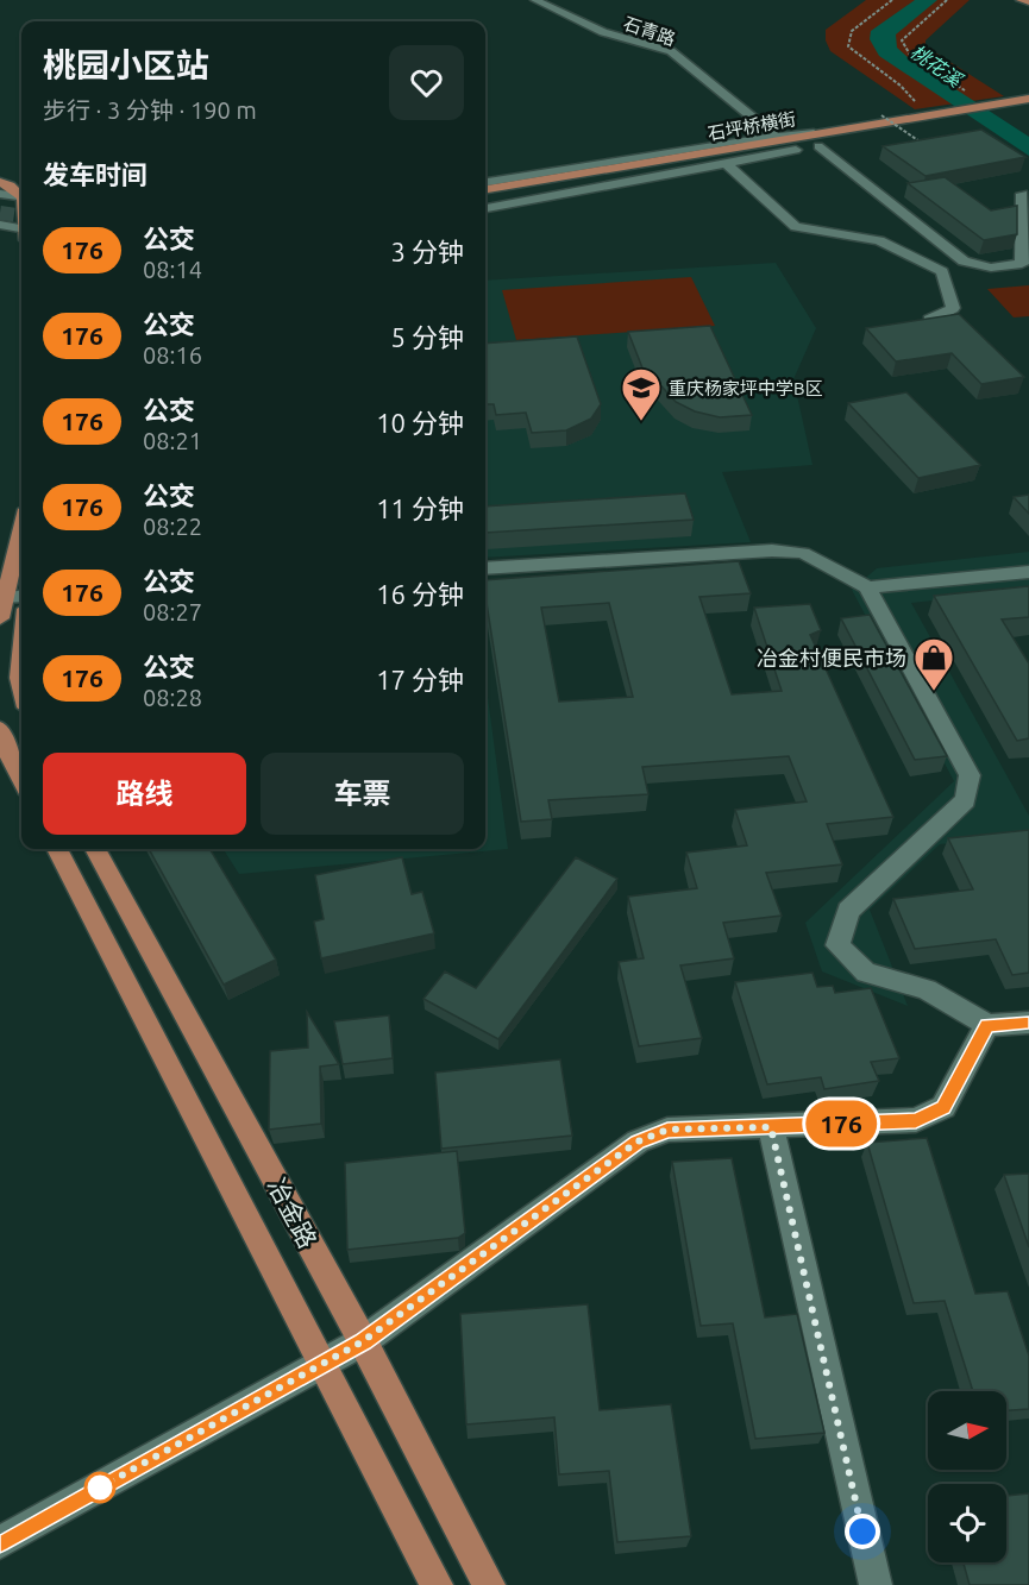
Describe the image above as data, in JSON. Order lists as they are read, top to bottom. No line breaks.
{"streets":{"main road":["石坪桥横街","冶金路"],"street":["石青路"]},"water":["桃花溪"],"places":{"school or university":["重庆杨家坪中学B区"],"shop":["冶金村便民市场"]},"lines":["bus line 176"],"north":"right","page":{"on_map":"176","heading":[["桃园小区站","步行 · 3 分钟 · 190 m"],"发车时间"],"list":[{"mark":"176","name":"公交","note":"08:14","value":"3 分钟"},{"mark":"176","name":"公交","note":"08:16","value":"5 分钟"},{"mark":"176","name":"公交","note":"08:21","value":"10 分钟"},{"mark":"176","name":"公交","note":"08:22","value":"11 分钟"},{"mark":"176","name":"公交","note":"08:27","value":"16 分钟"},{"mark":"176","name":"公交","note":"08:28","value":"17 分钟"}],"buttons":["路线","车票"]}}
